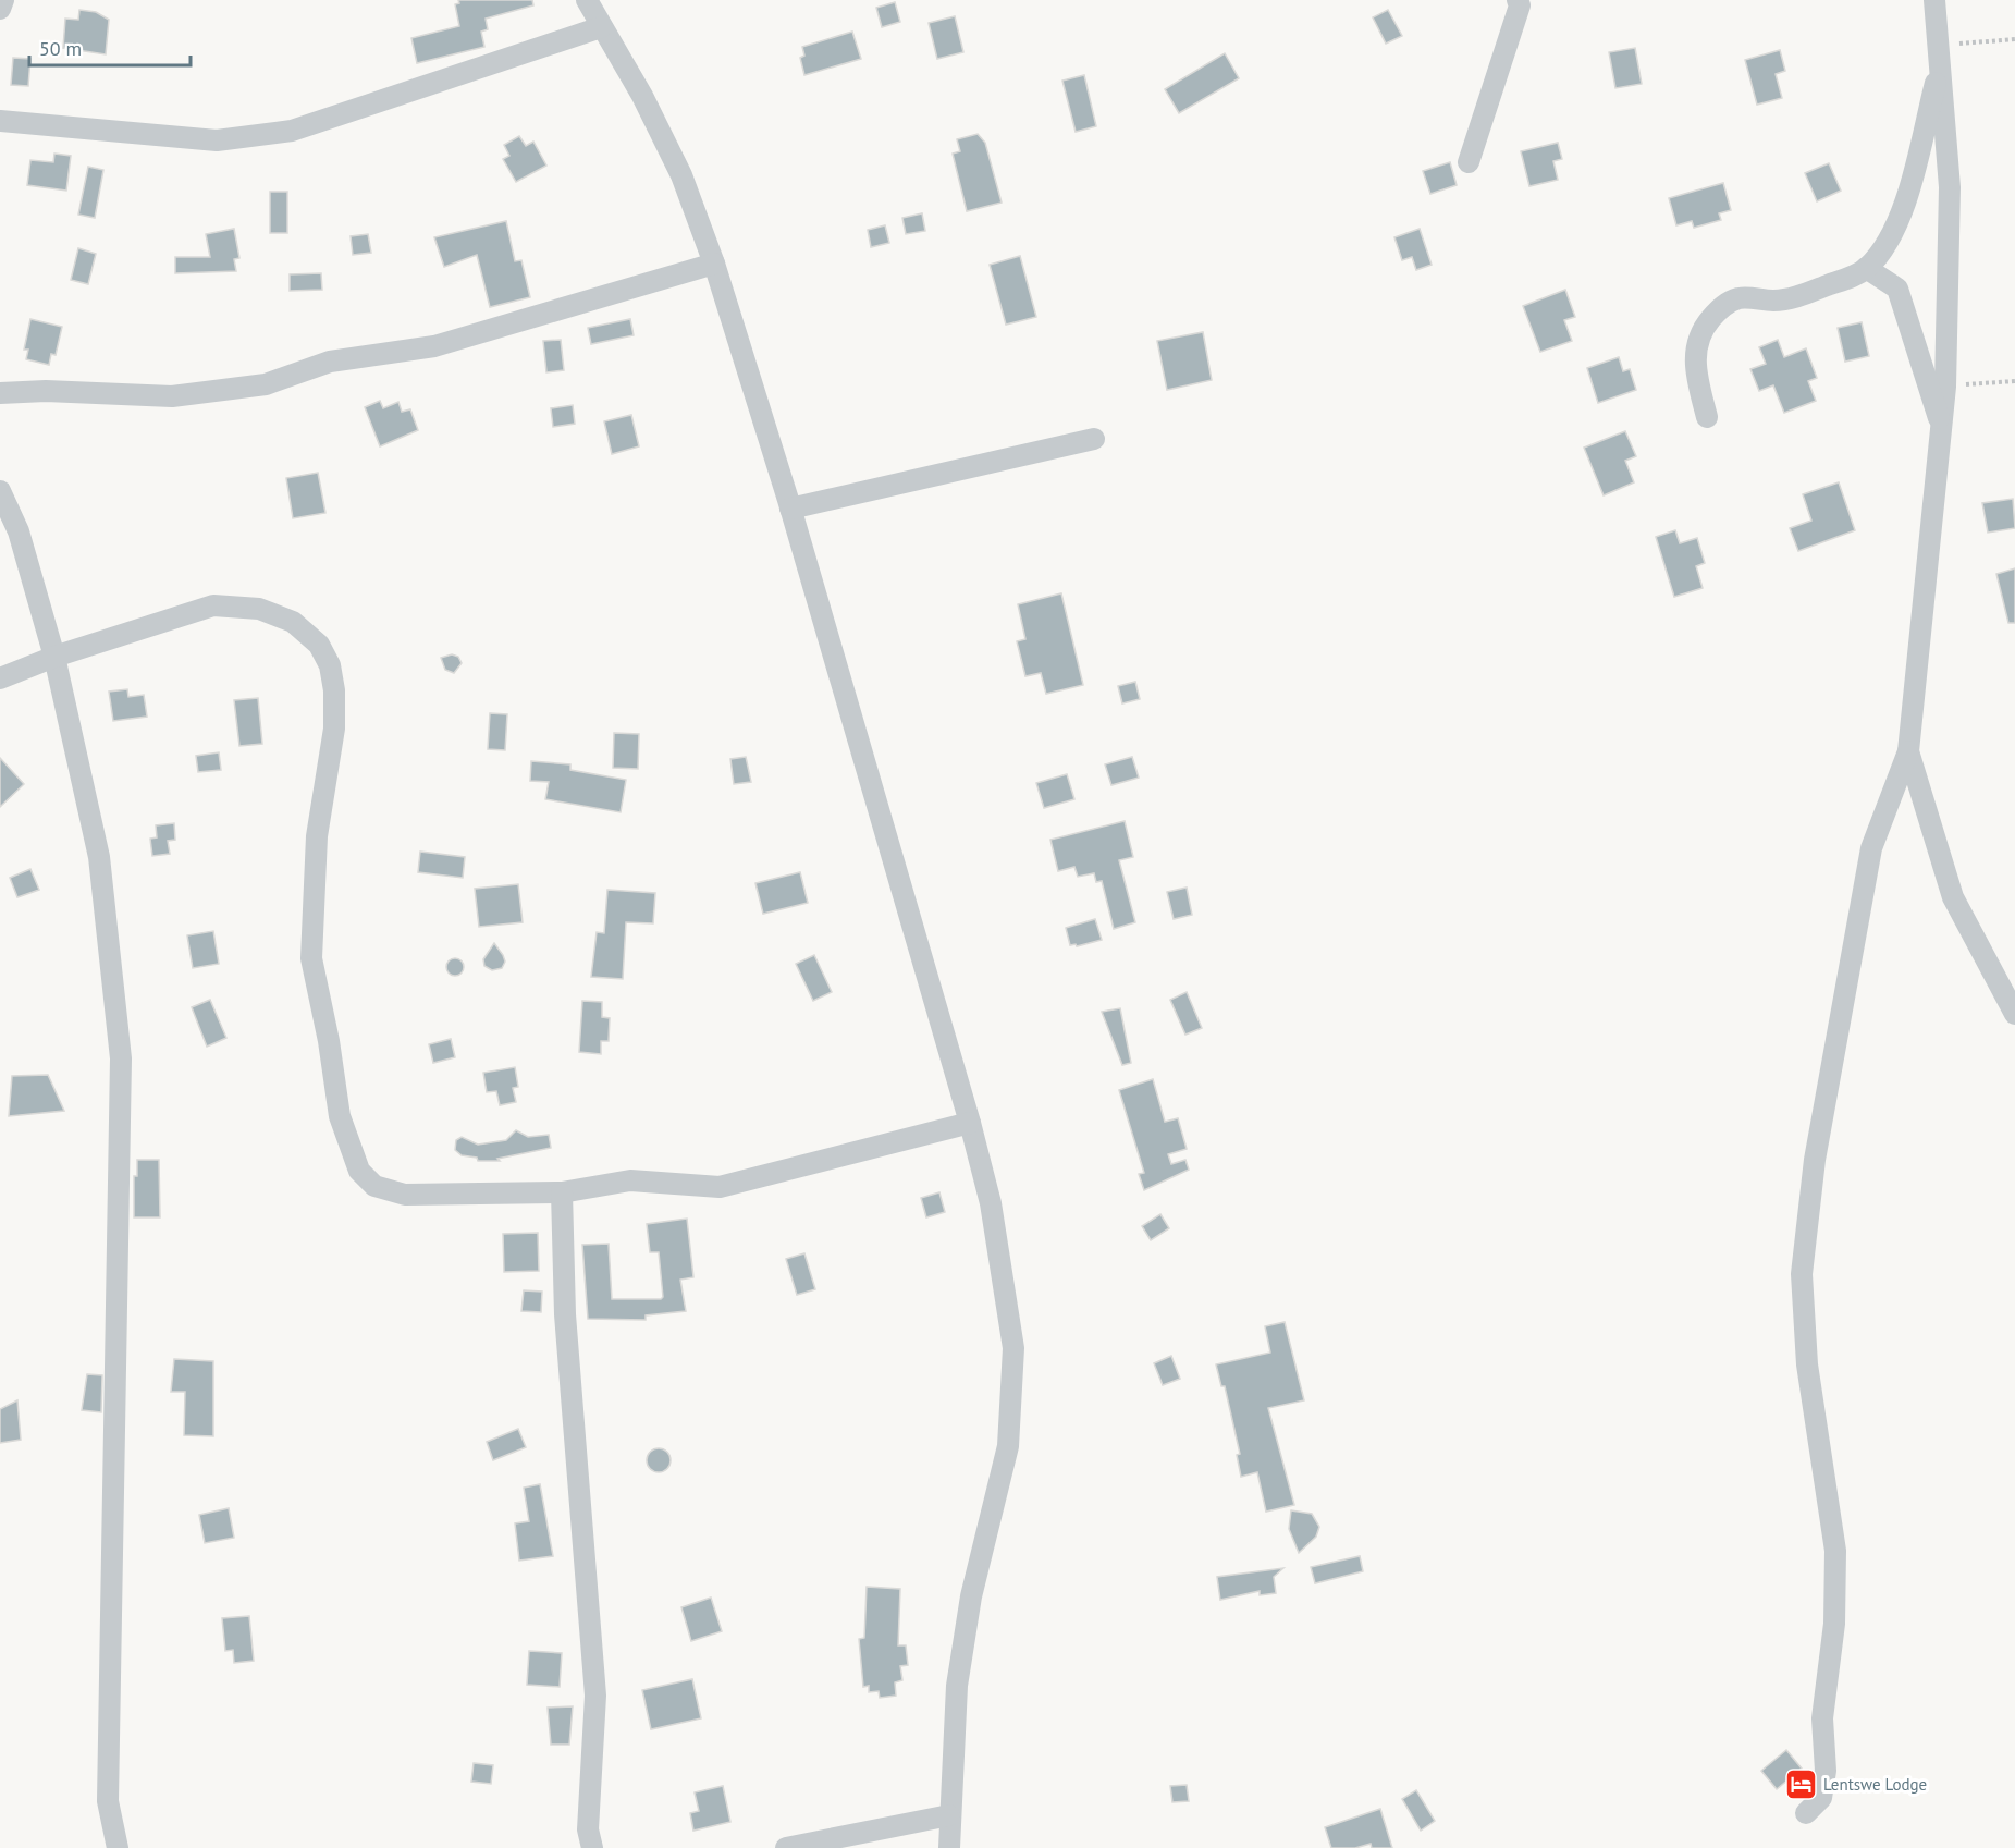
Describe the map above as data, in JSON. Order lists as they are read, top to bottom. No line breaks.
{"places":{"hotel":["Lentswe Lodge"]},"scale_bar":"50 m"}
